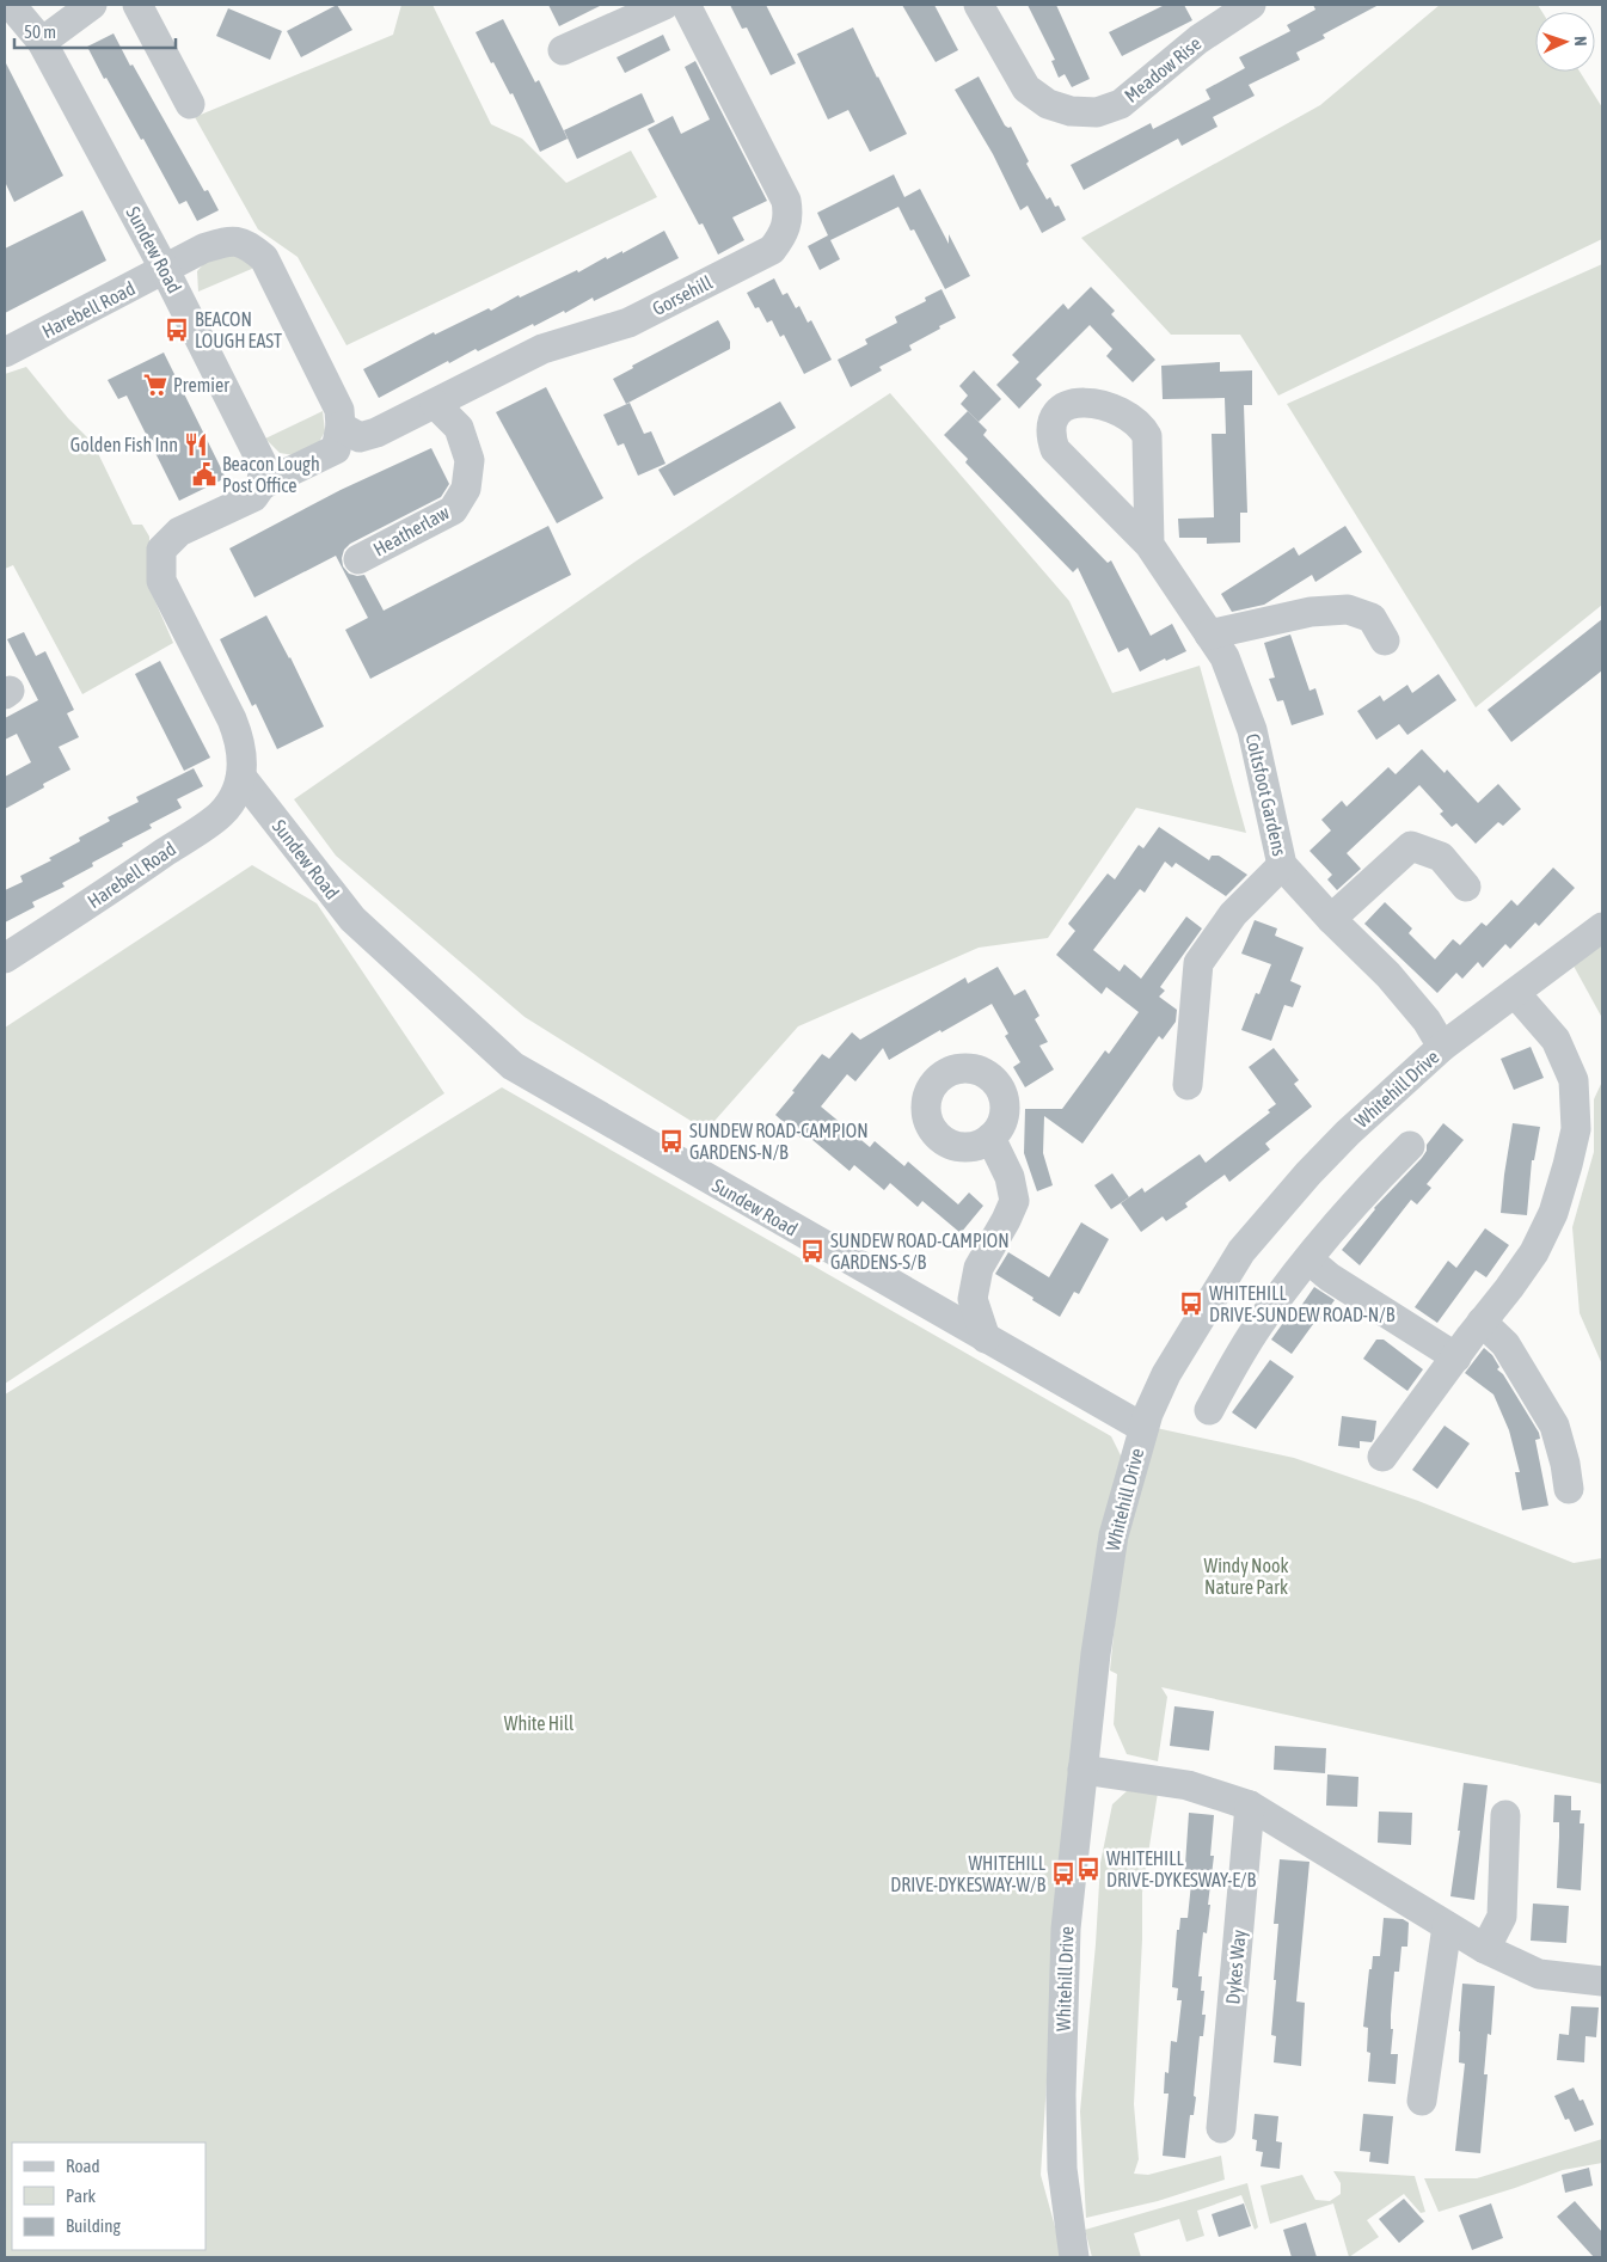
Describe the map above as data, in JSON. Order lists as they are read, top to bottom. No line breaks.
{"streets":{"street":["Meadow Rise","Sundew Road","Gorsehill","Harebell Road","Heatherlaw","Coltsfoot Gardens","Whitehill Drive","Dykes Way"]},"crossings":[["Sundew Road","Harebell Road"],["Sundew Road","Whitehill Drive"],["Gorsehill","Harebell Road"],["Gorsehill","Heatherlaw"],["Coltsfoot Gardens","Whitehill Drive"]],"parks":["Windy Nook Nature Park","White Hill"],"places":{"bus stop":["BEACON LOUGH EAST","SUNDEW ROAD-CAMPION GARDENS-N/B","SUNDEW ROAD-CAMPION GARDENS-S/B","WHITEHILL DRIVE-SUNDEW ROAD-N/B","WHITEHILL DRIVE-DYKESWAY-E/B","WHITEHILL DRIVE-DYKESWAY-W/B"],"supermarket":["Premier"],"restaurant":["Golden Fish Inn"],"public building":["Beacon Lough Post Office"]},"legend":["Road","Park","Building"],"scale_bar":"50 m","north":"right"}
